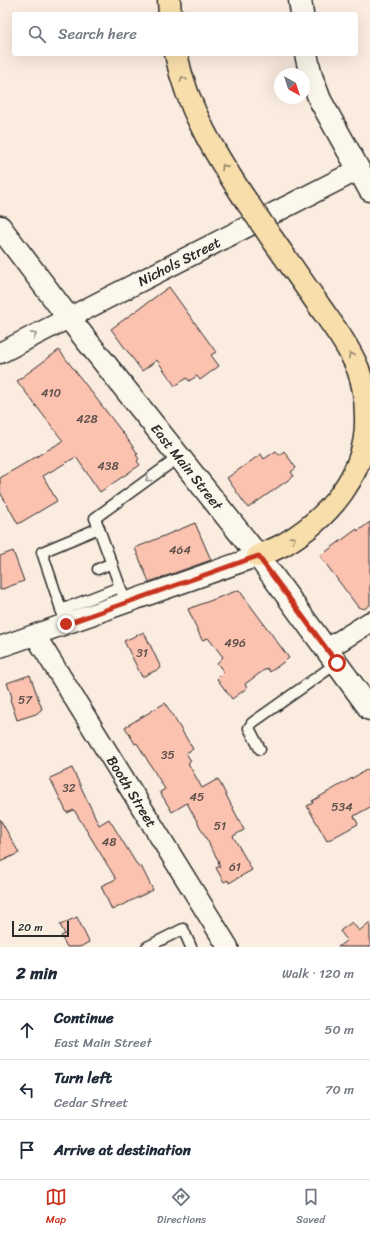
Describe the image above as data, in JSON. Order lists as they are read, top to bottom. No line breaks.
{"streets":{"main road":["East Main Street"],"street":["Nichols Street","Booth Street"]},"crossings":[["Nichols Street","East Main Street"]],"house_numbers":["410","428","438","464","496","31","57","35","32","45","534","51","48","61"],"scale_bar":"20 m","north":"bottom right","page":{"search":"Search here","scale":"20 m","heading":["2 min","Walk · 120 m"],"list":[["Continue","East Main Street","50 m"],["Turn left","Cedar Street","70 m"],"Arrive at destination"],"nav":["Map","Directions","Saved"]}}
